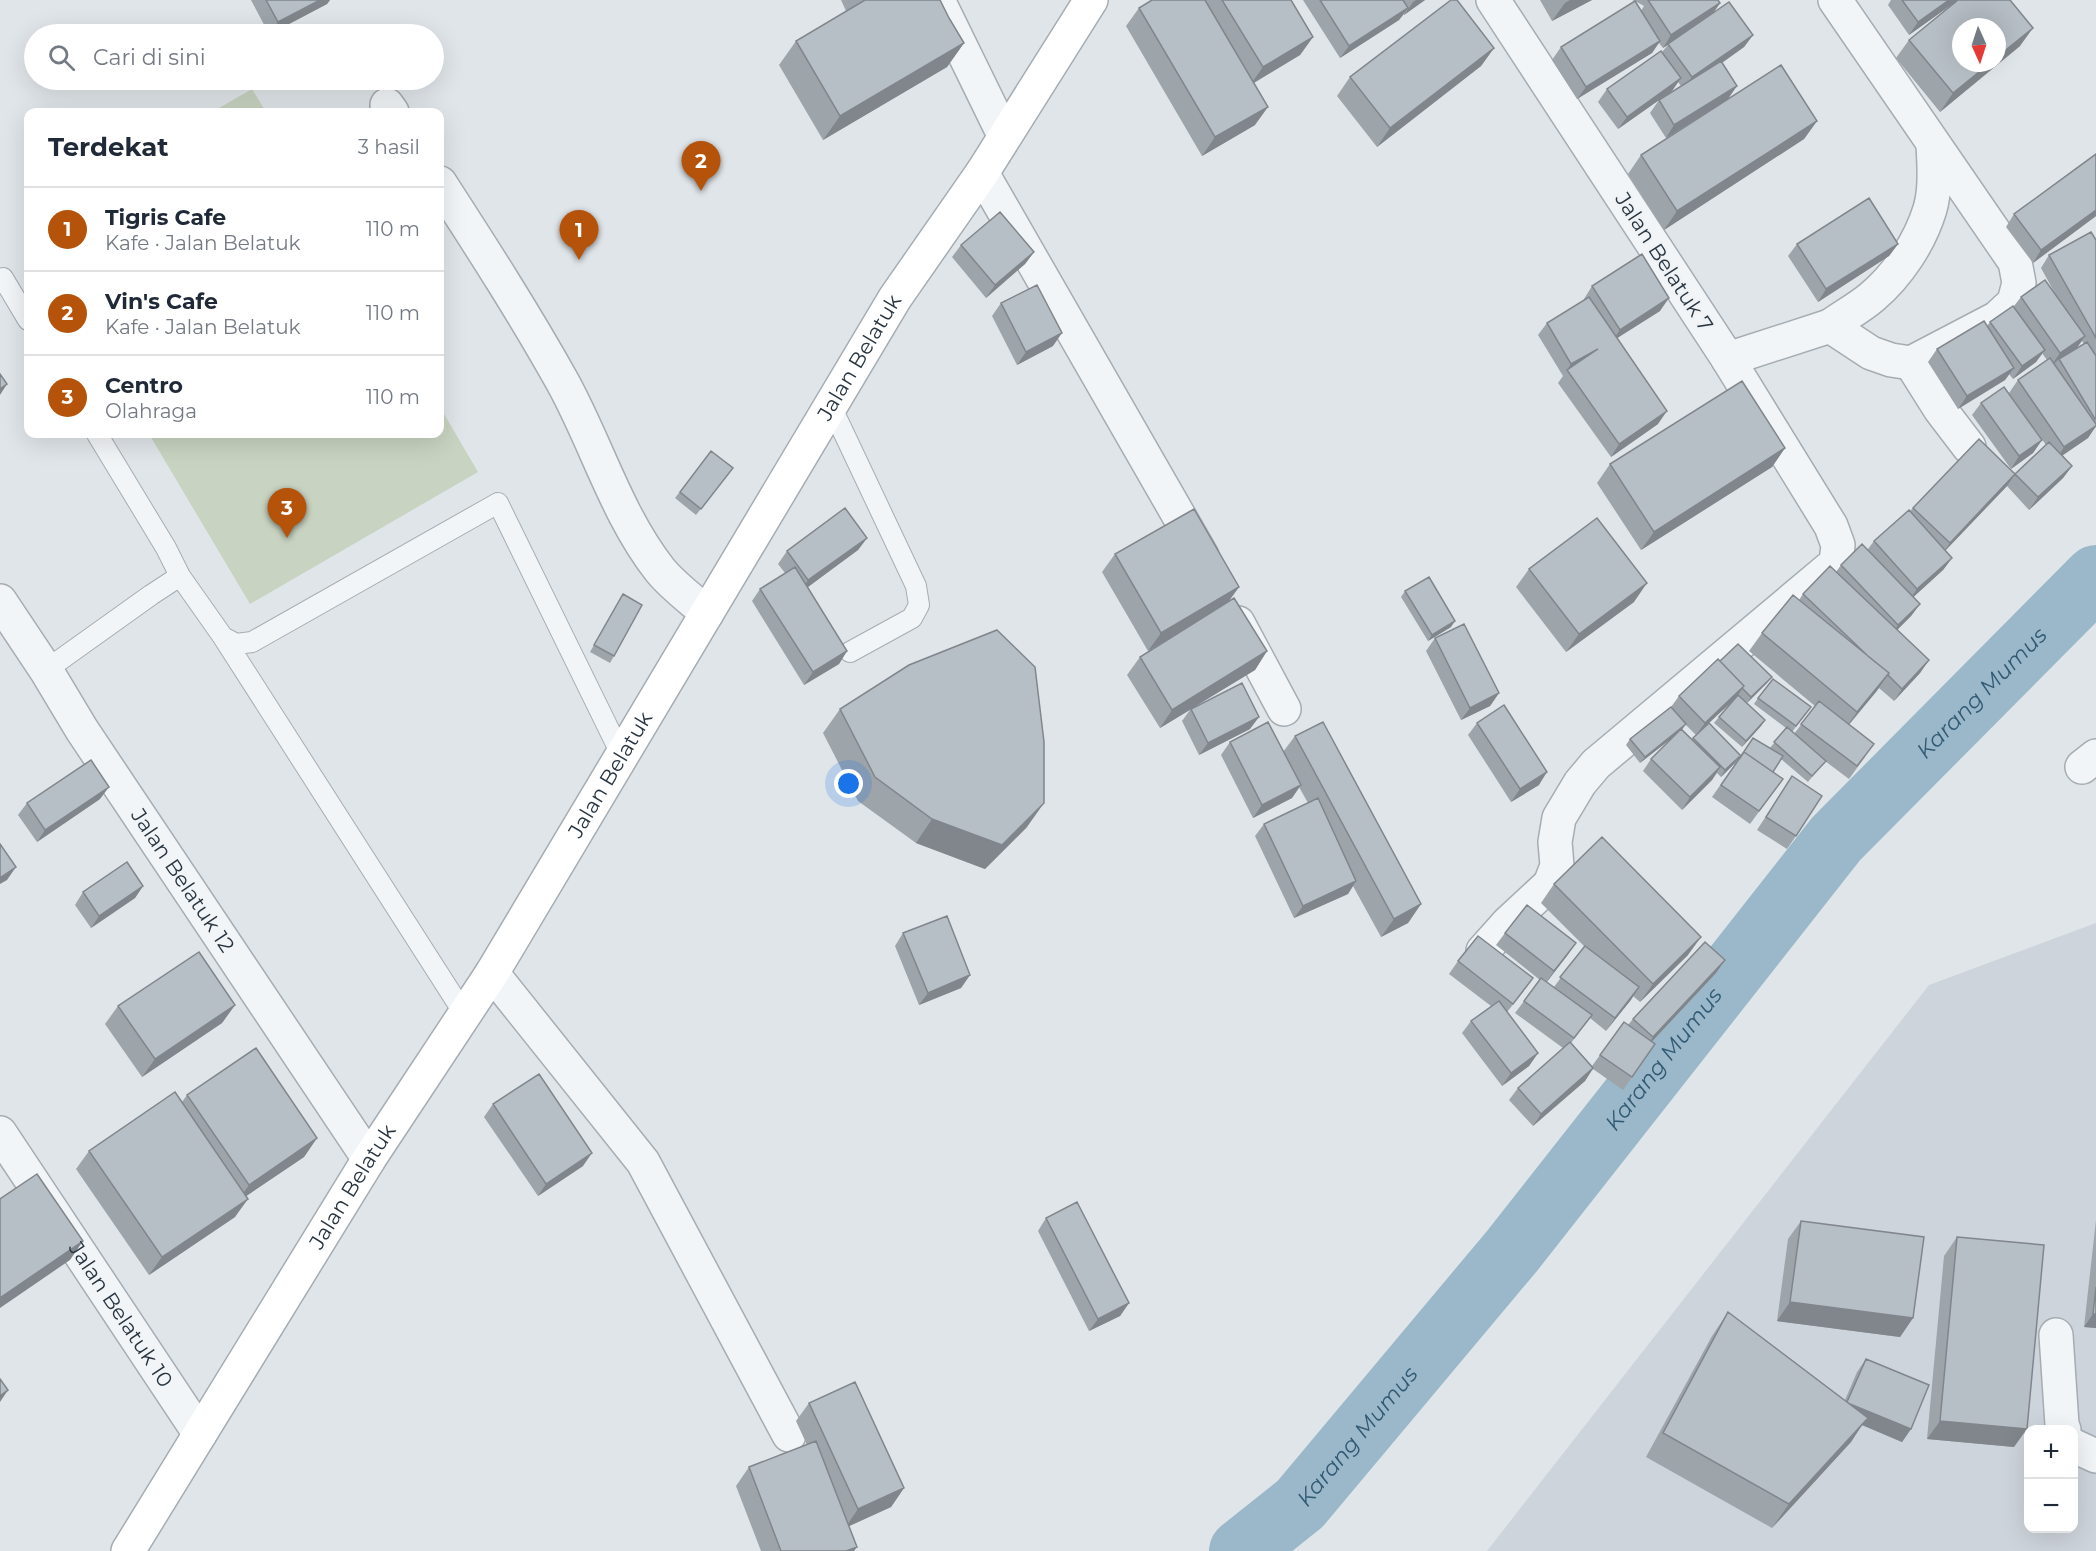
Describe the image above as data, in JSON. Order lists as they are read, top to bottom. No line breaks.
{"streets":{"street":["Jalan Belatuk 7","Jalan Belatuk","Jalan Belatuk 12","Jalan Belatuk 10"]},"crossings":[["Jalan Belatuk","Jalan Belatuk 12"],["Jalan Belatuk","Jalan Belatuk 10"]],"water":["Karang Mumus"],"north":"bottom","page":{"search":"Cari di sini","heading":["Terdekat","3 hasil"],"pins":["2","1","3"],"list":[{"mark":"1","name":"Tigris Cafe","note":"Kafe · Jalan Belatuk","value":"110 m"},{"mark":"2","name":"Vin's Cafe","note":"Kafe · Jalan Belatuk","value":"110 m"},{"mark":"3","name":"Centro","note":"Olahraga","value":"110 m"}],"map_buttons":["+","−"]}}
